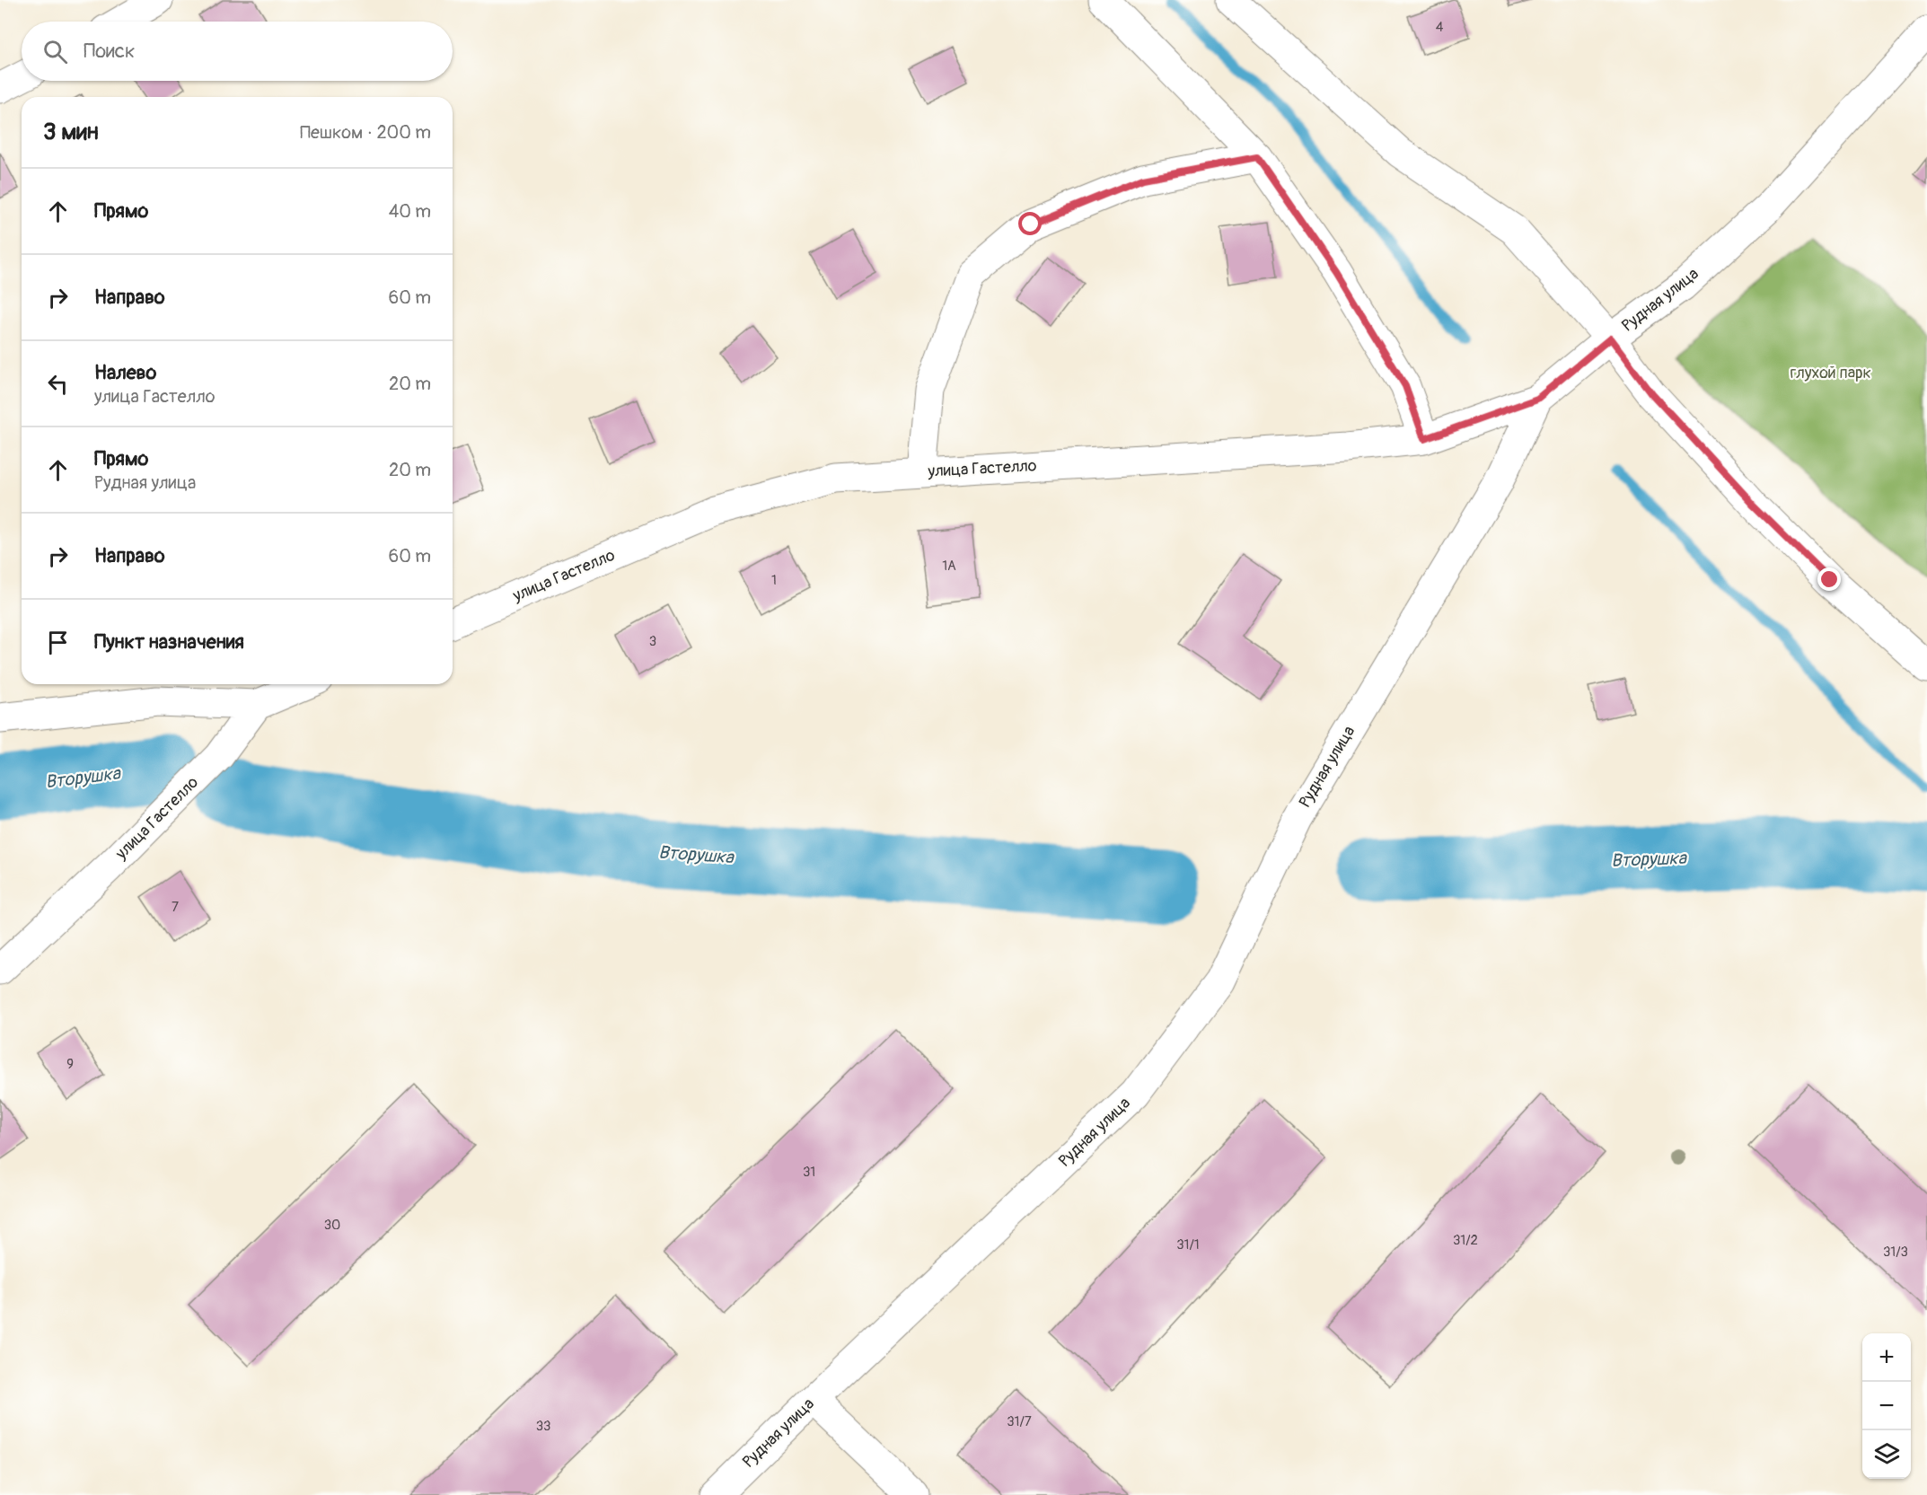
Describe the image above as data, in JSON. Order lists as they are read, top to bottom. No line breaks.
{"streets":{"street":["Рудная улица","улица Гастелло"]},"crossings":[["Рудная улица","улица Гастелло"]],"water":["Вторушка"],"parks":["глухой парк"],"house_numbers":["4","1А","1","3","7","9","31","30","31/2","31/1","31/3","31/7","33"],"page":{"search":"Поиск","heading":["3 мин","Пешком · 200 m"],"list":[["Прямо","40 m"],["Направо","60 m"],["Налево","улица Гастелло","20 m"],["Прямо","Рудная улица","20 m"],["Направо","60 m"],"Пункт назначения"],"map_buttons":["+","−"]}}
